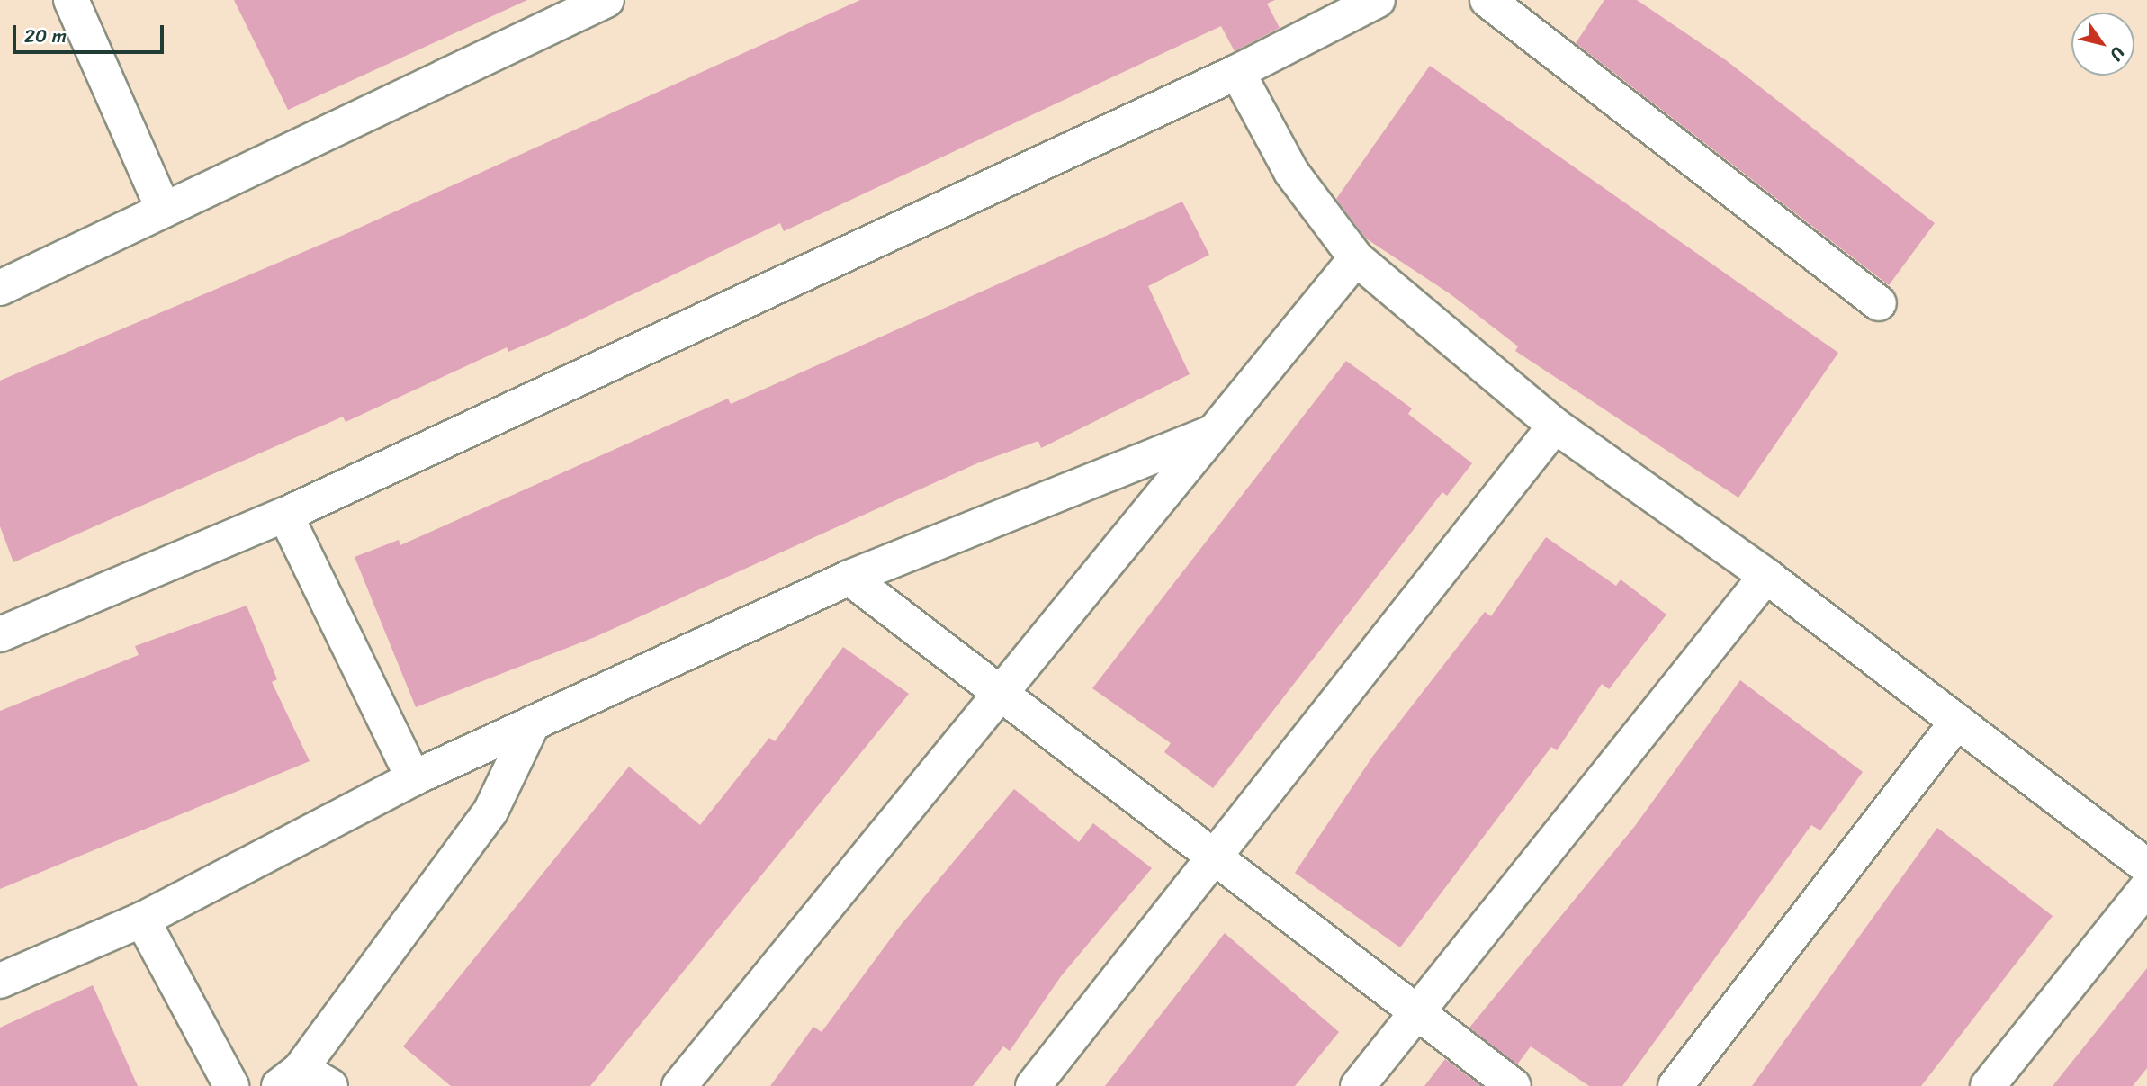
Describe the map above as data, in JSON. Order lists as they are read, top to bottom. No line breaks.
{"scale_bar":"20 m","north":"bottom right"}
